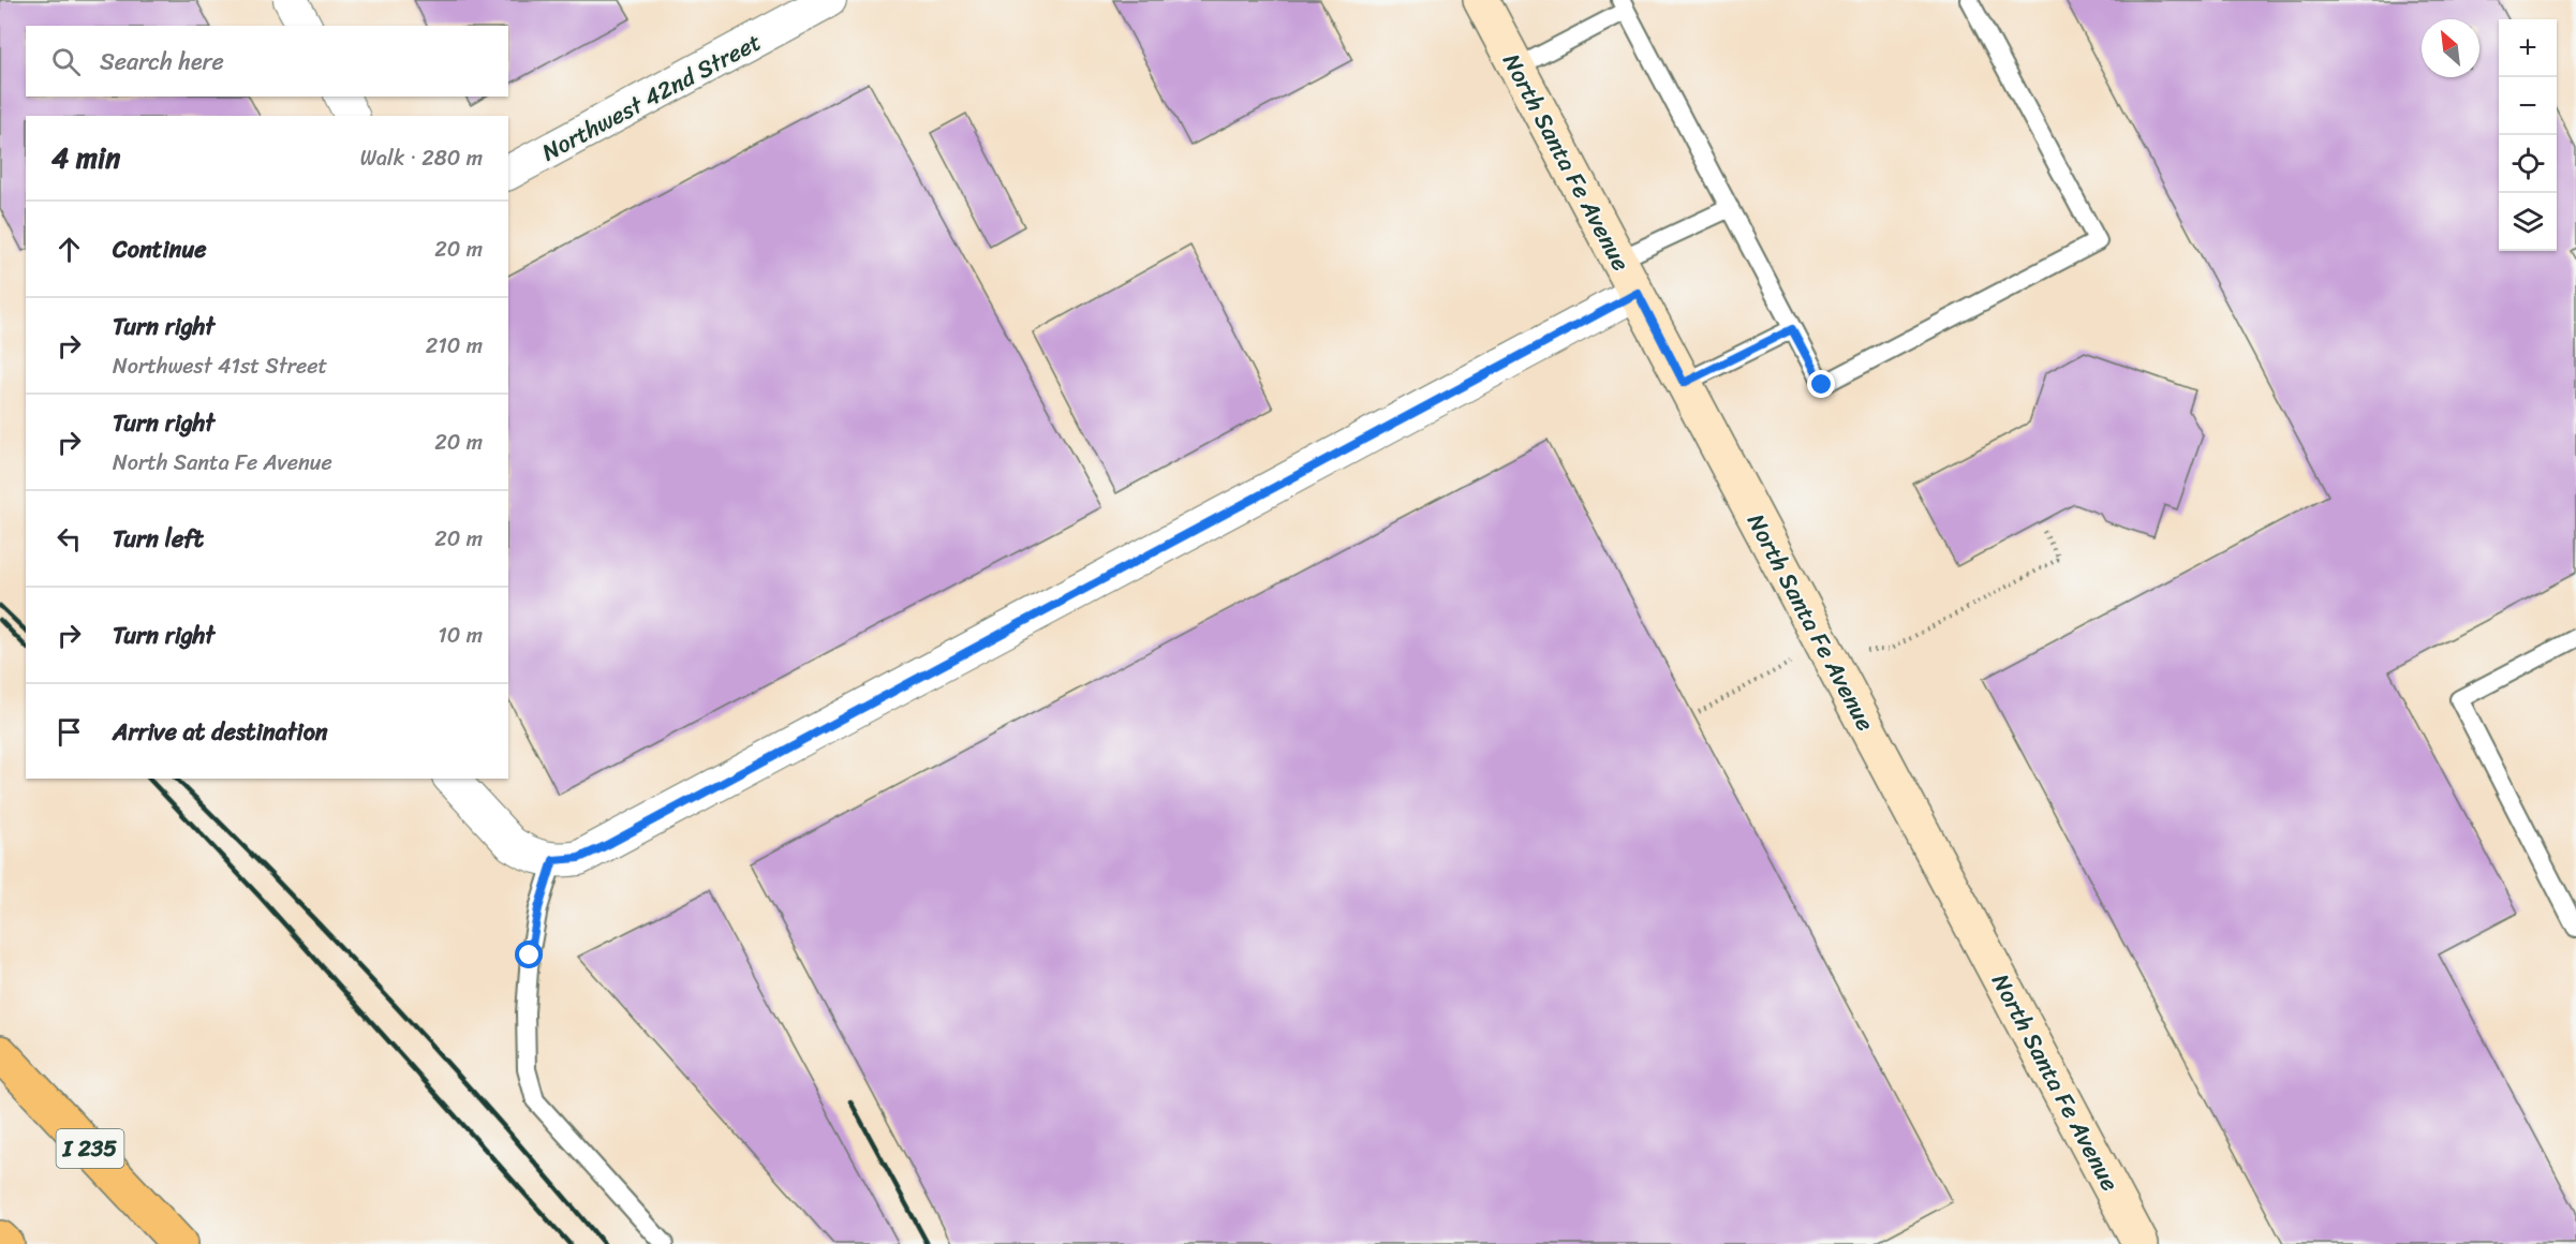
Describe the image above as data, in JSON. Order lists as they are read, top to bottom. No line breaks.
{"streets":{"highway":["I 235"],"main road":["North Santa Fe Avenue"],"street":["Northwest 42nd Street"]},"north":"top left","page":{"map_buttons":["+","−"],"search":"Search here","heading":["4 min","Walk · 280 m"],"list":[["Continue","20 m"],["Turn right","Northwest 41st Street","210 m"],["Turn right","North Santa Fe Avenue","20 m"],["Turn left","20 m"],["Turn right","10 m"],"Arrive at destination"]}}
